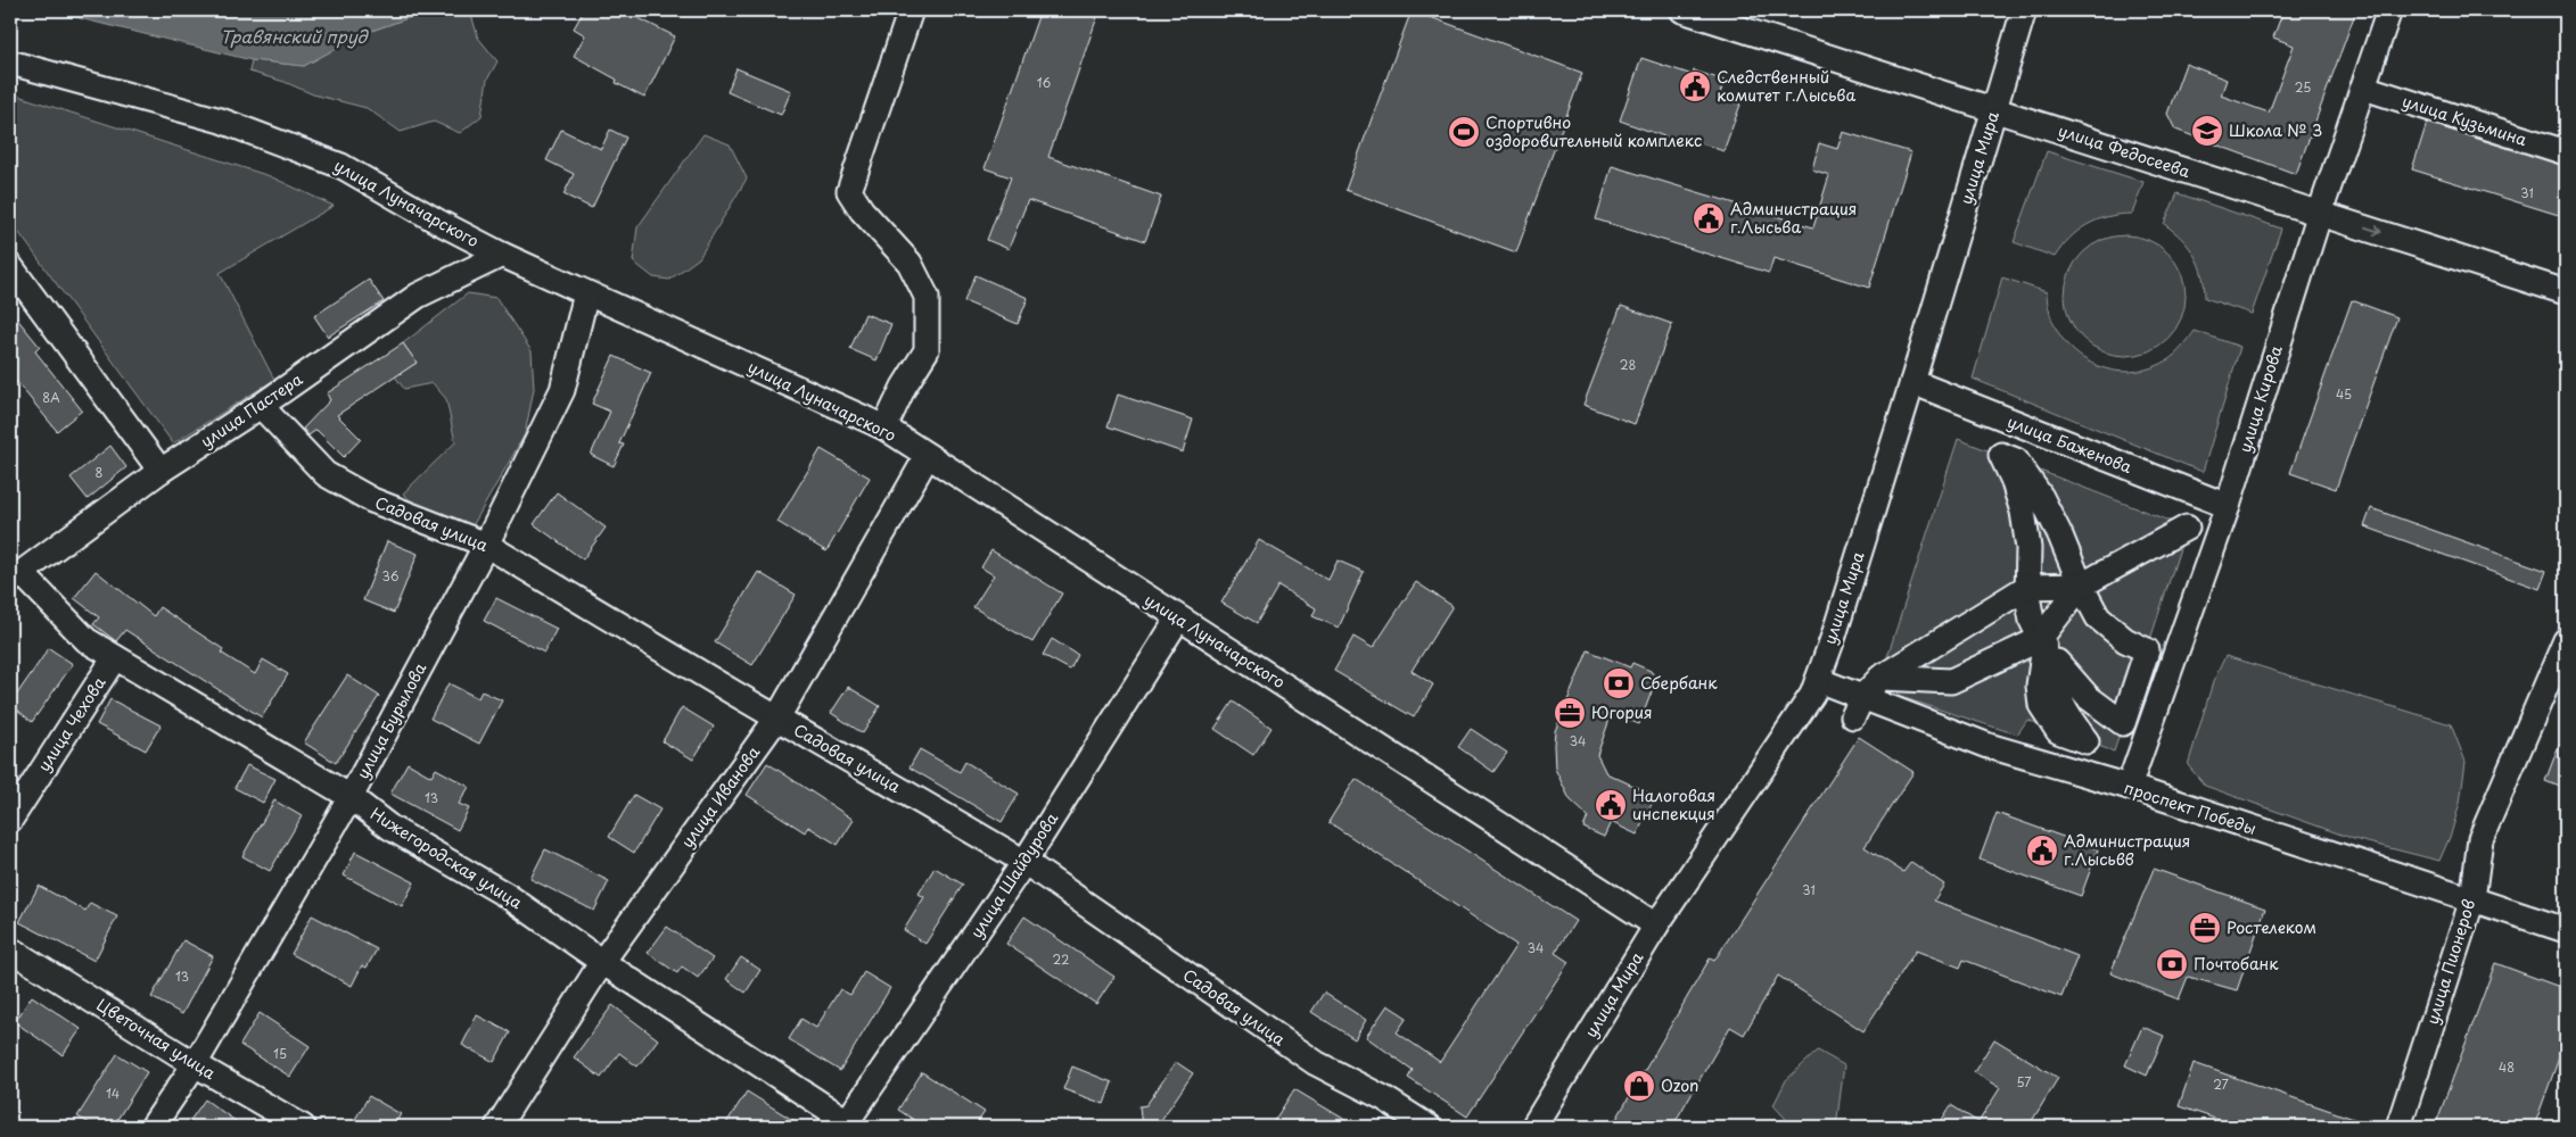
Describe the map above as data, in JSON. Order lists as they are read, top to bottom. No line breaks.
{"streets":{"street":["улица Кузьмина","улица Федосеева","улица Мира","улица Луначарского","улица Кирова","улица Пастера","улица Баженова","Садовая улица","улица Бурылова","улица Чехова","улица Иванова","проспект Победы","Нижегородская улица","улица Шайдурова","улица Пионеров","Цветочная улица"]},"crossings":[["улица Кузьмина","улица Кирова"],["улица Федосеева","улица Мира"],["улица Федосеева","улица Кирова"],["улица Мира","улица Луначарского"],["улица Мира","улица Баженова"],["улица Мира","проспект Победы"],["улица Луначарского","улица Пастера"],["улица Луначарского","улица Бурылова"],["улица Луначарского","улица Иванова"],["улица Луначарского","улица Шайдурова"],["улица Кирова","улица Баженова"],["улица Кирова","проспект Победы"],["улица Пастера","Садовая улица"],["улица Пастера","Нижегородская улица"],["Садовая улица","улица Бурылова"],["Садовая улица","улица Иванова"],["Садовая улица","улица Шайдурова"],["улица Бурылова","Нижегородская улица"],["улица Бурылова","Цветочная улица"],["улица Чехова","Нижегородская улица"],["улица Иванова","Нижегородская улица"],["проспект Победы","улица Пионеров"],["Нижегородская улица","улица Шайдурова"]],"water":["Травянский пруд"],"places":{"public building":["Следственный комитет г.Лысьва","Администрация г.Лысьва","Налоговая инспекция","Администрация г.Лысьвв"],"school or university":["Школа № 3"],"sports":["Спортивно оздоровительный комплекс"],"bank":["Сбербанк","Почтобанк"],"office":["Югория","Ростелеком"],"shop":["Ozon"]},"house_numbers":["16","25","31","28","45","8А","8","36","34","13","31","34","22","13","15","48","57","27","14"]}
